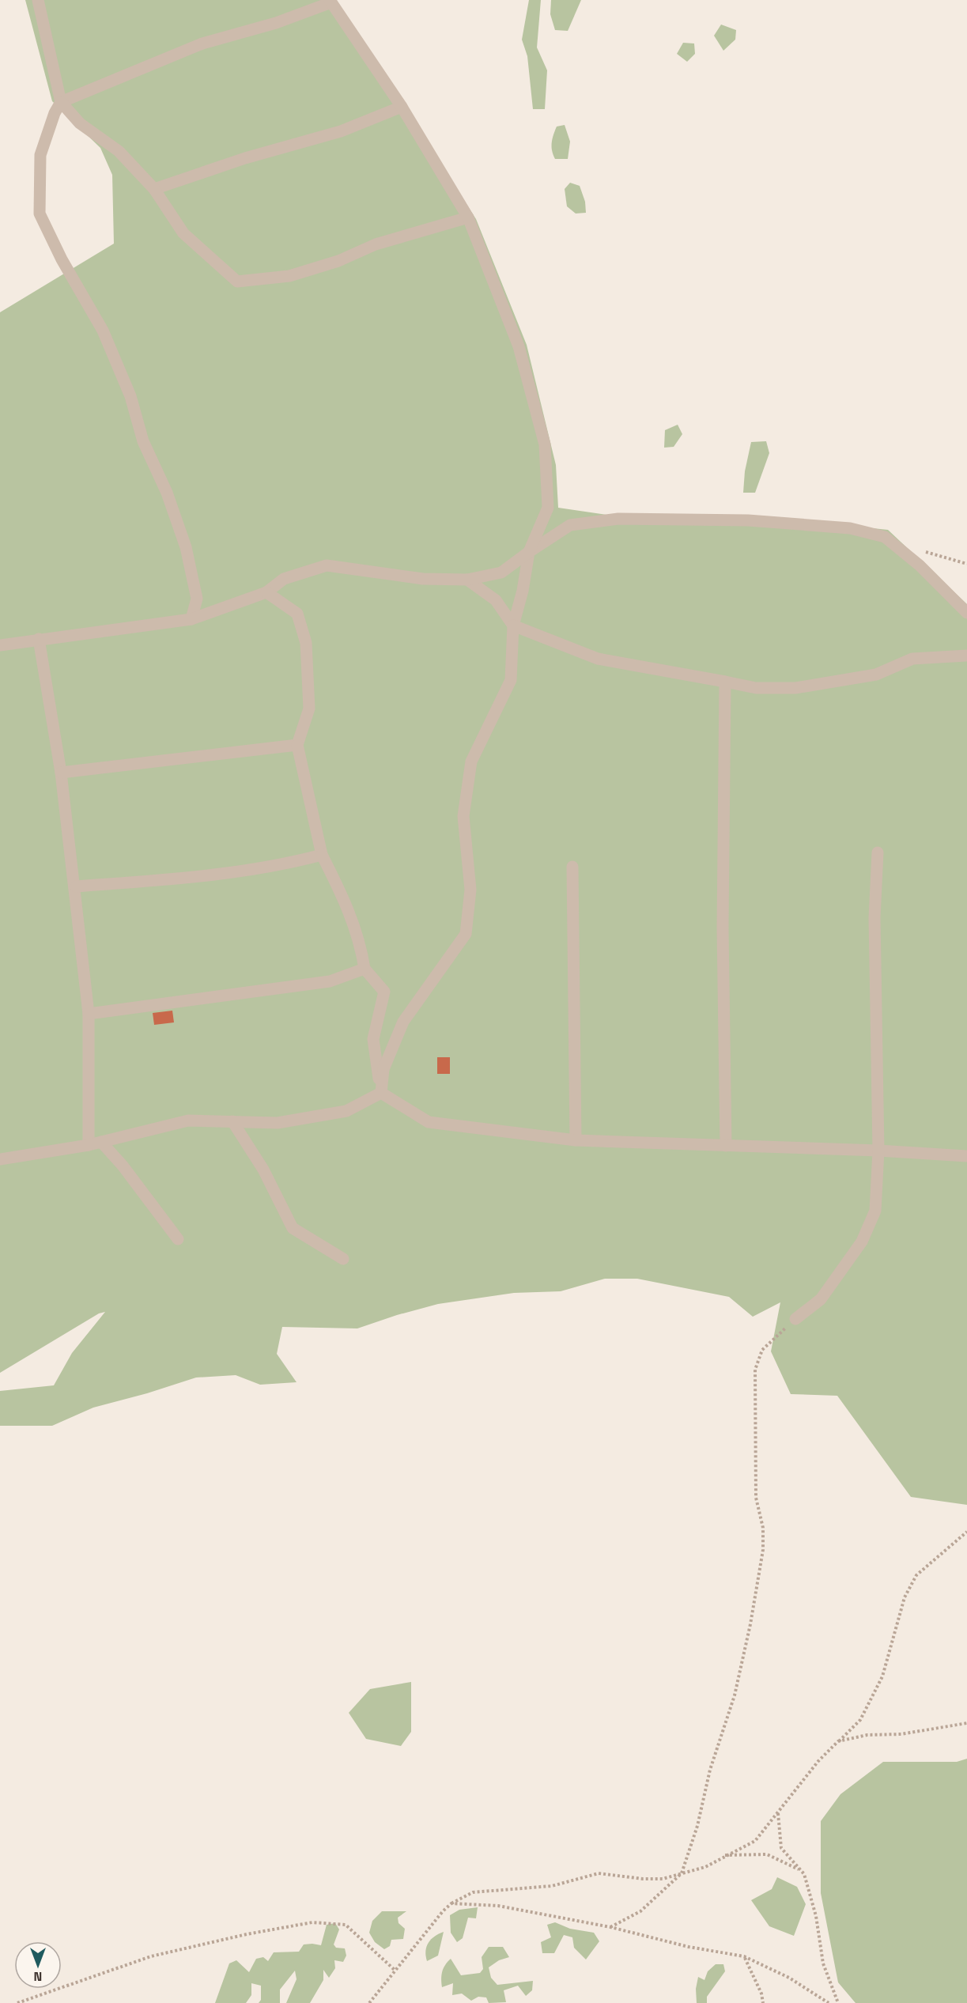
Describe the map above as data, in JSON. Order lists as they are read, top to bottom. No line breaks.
{"north":"bottom"}
